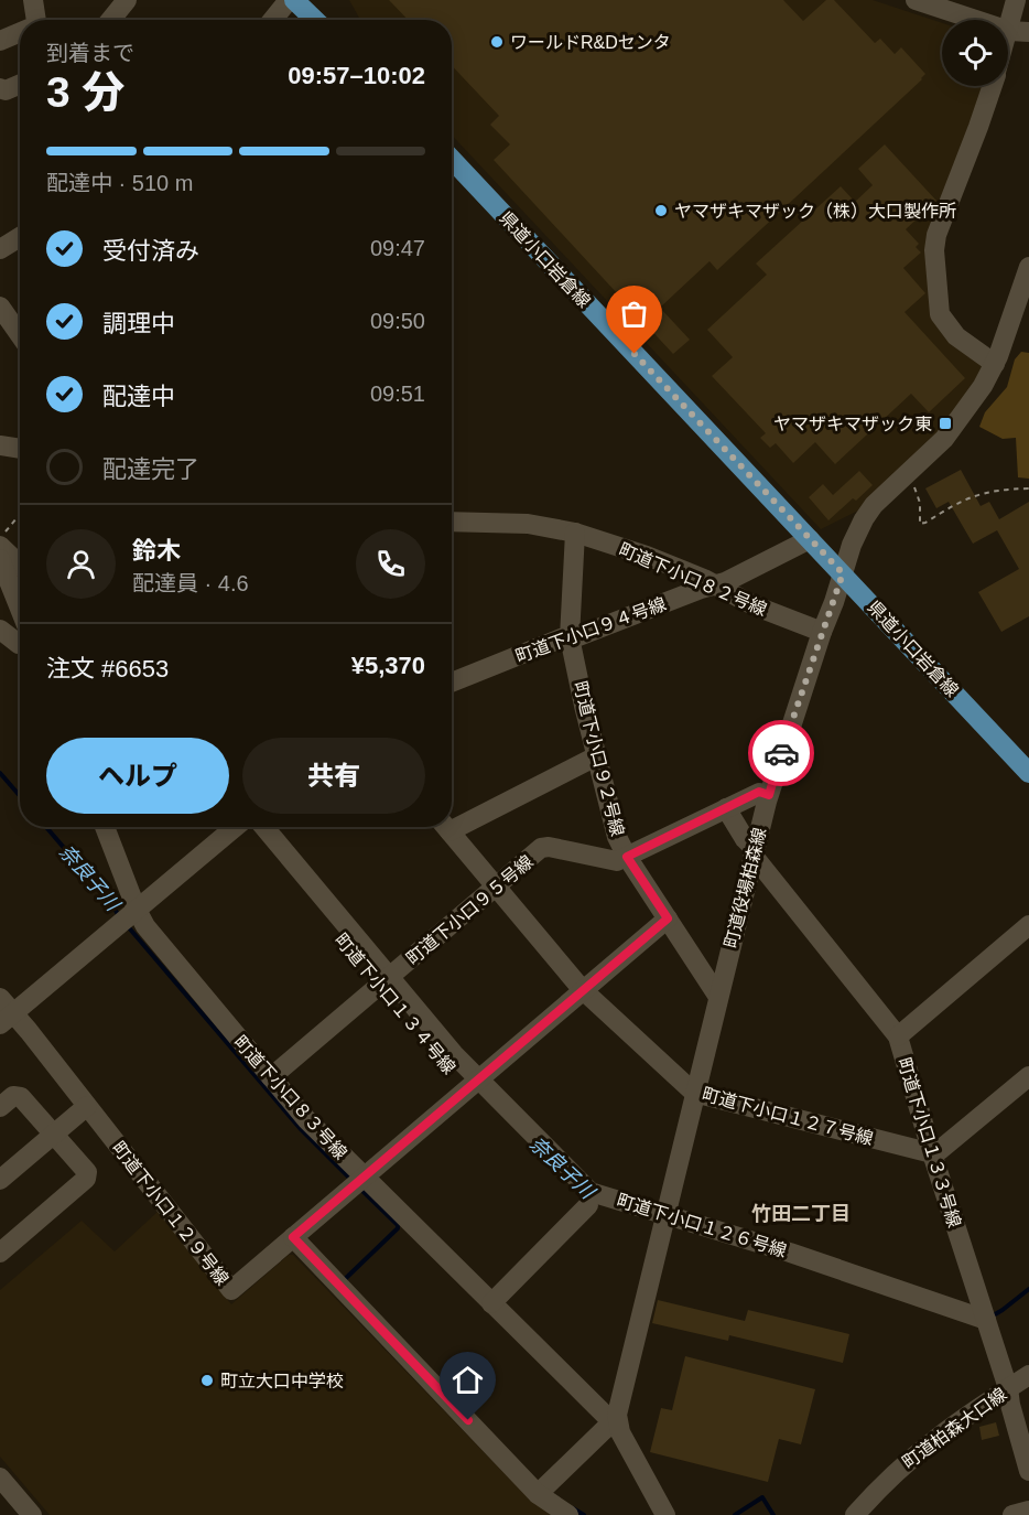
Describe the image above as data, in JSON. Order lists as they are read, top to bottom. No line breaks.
{"streets":{"main road":["県道小口岩倉線"],"street":["町道下小口８２号線","町道下小口９４号線","町道下小口９２号線","町道役場柏森線","町道下小口９５号線","町道下小口１３４号線","町道下小口８３号線","町道下小口１２７号線","町道下小口１３３号線","町道下小口１２９号線","町道下小口１２６号線","町道柏森大口線"]},"crossings":[["県道小口岩倉線","町道下小口９４号線"],["県道小口岩倉線","町道役場柏森線"],["町道下小口８２号線","町道下小口９４号線"],["町道下小口８２号線","町道下小口９２号線"],["町道下小口８２号線","町道役場柏森線"],["町道下小口９４号線","町道下小口９２号線"],["町道下小口９２号線","町道役場柏森線"],["町道下小口９２号線","町道下小口９５号線"],["町道下小口９２号線","町道下小口１２９号線"],["町道役場柏森線","町道下小口９５号線"],["町道役場柏森線","町道下小口１３４号線"],["町道役場柏森線","町道下小口８３号線"],["町道役場柏森線","町道下小口１２７号線"],["町道役場柏森線","町道下小口１３３号線"],["町道役場柏森線","町道下小口１２６号線"],["町道下小口９５号線","町道下小口１３４号線"],["町道下小口９５号線","町道下小口８３号線"],["町道下小口９５号線","町道下小口１２７号線"],["町道下小口９５号線","町道下小口１３３号線"],["町道下小口１３４号線","町道下小口１２９号線"],["町道下小口１３４号線","町道下小口１２６号線"],["町道下小口８３号線","町道下小口１２９号線"],["町道下小口１２７号線","町道下小口１３３号線"],["町道下小口１２７号線","町道下小口１２９号線"],["町道下小口１３３号線","町道下小口１２６号線"],["町道下小口１３３号線","町道柏森大口線"],["町道下小口１２９号線","町道下小口１２６号線"]],"districts":["竹田二丁目"],"water":["奈良子川"],"places":{"other":["ワールドR&Dセンタ","ヤマザキマザック（株）大口製作所","町立大口中学校"],"transit":["ヤマザキマザック東"]},"page":{"heading":["3 分","到着まで","09:57–10:02"],"panel":["鈴木","配達員 · 4.6","注文 #6653","¥5,370"],"bar":"配達中 · 510 m","list":[["受付済み","09:47"],["調理中","09:50"],["配達中","09:51"],"配達完了"],"buttons":["ヘルプ","共有"]}}
